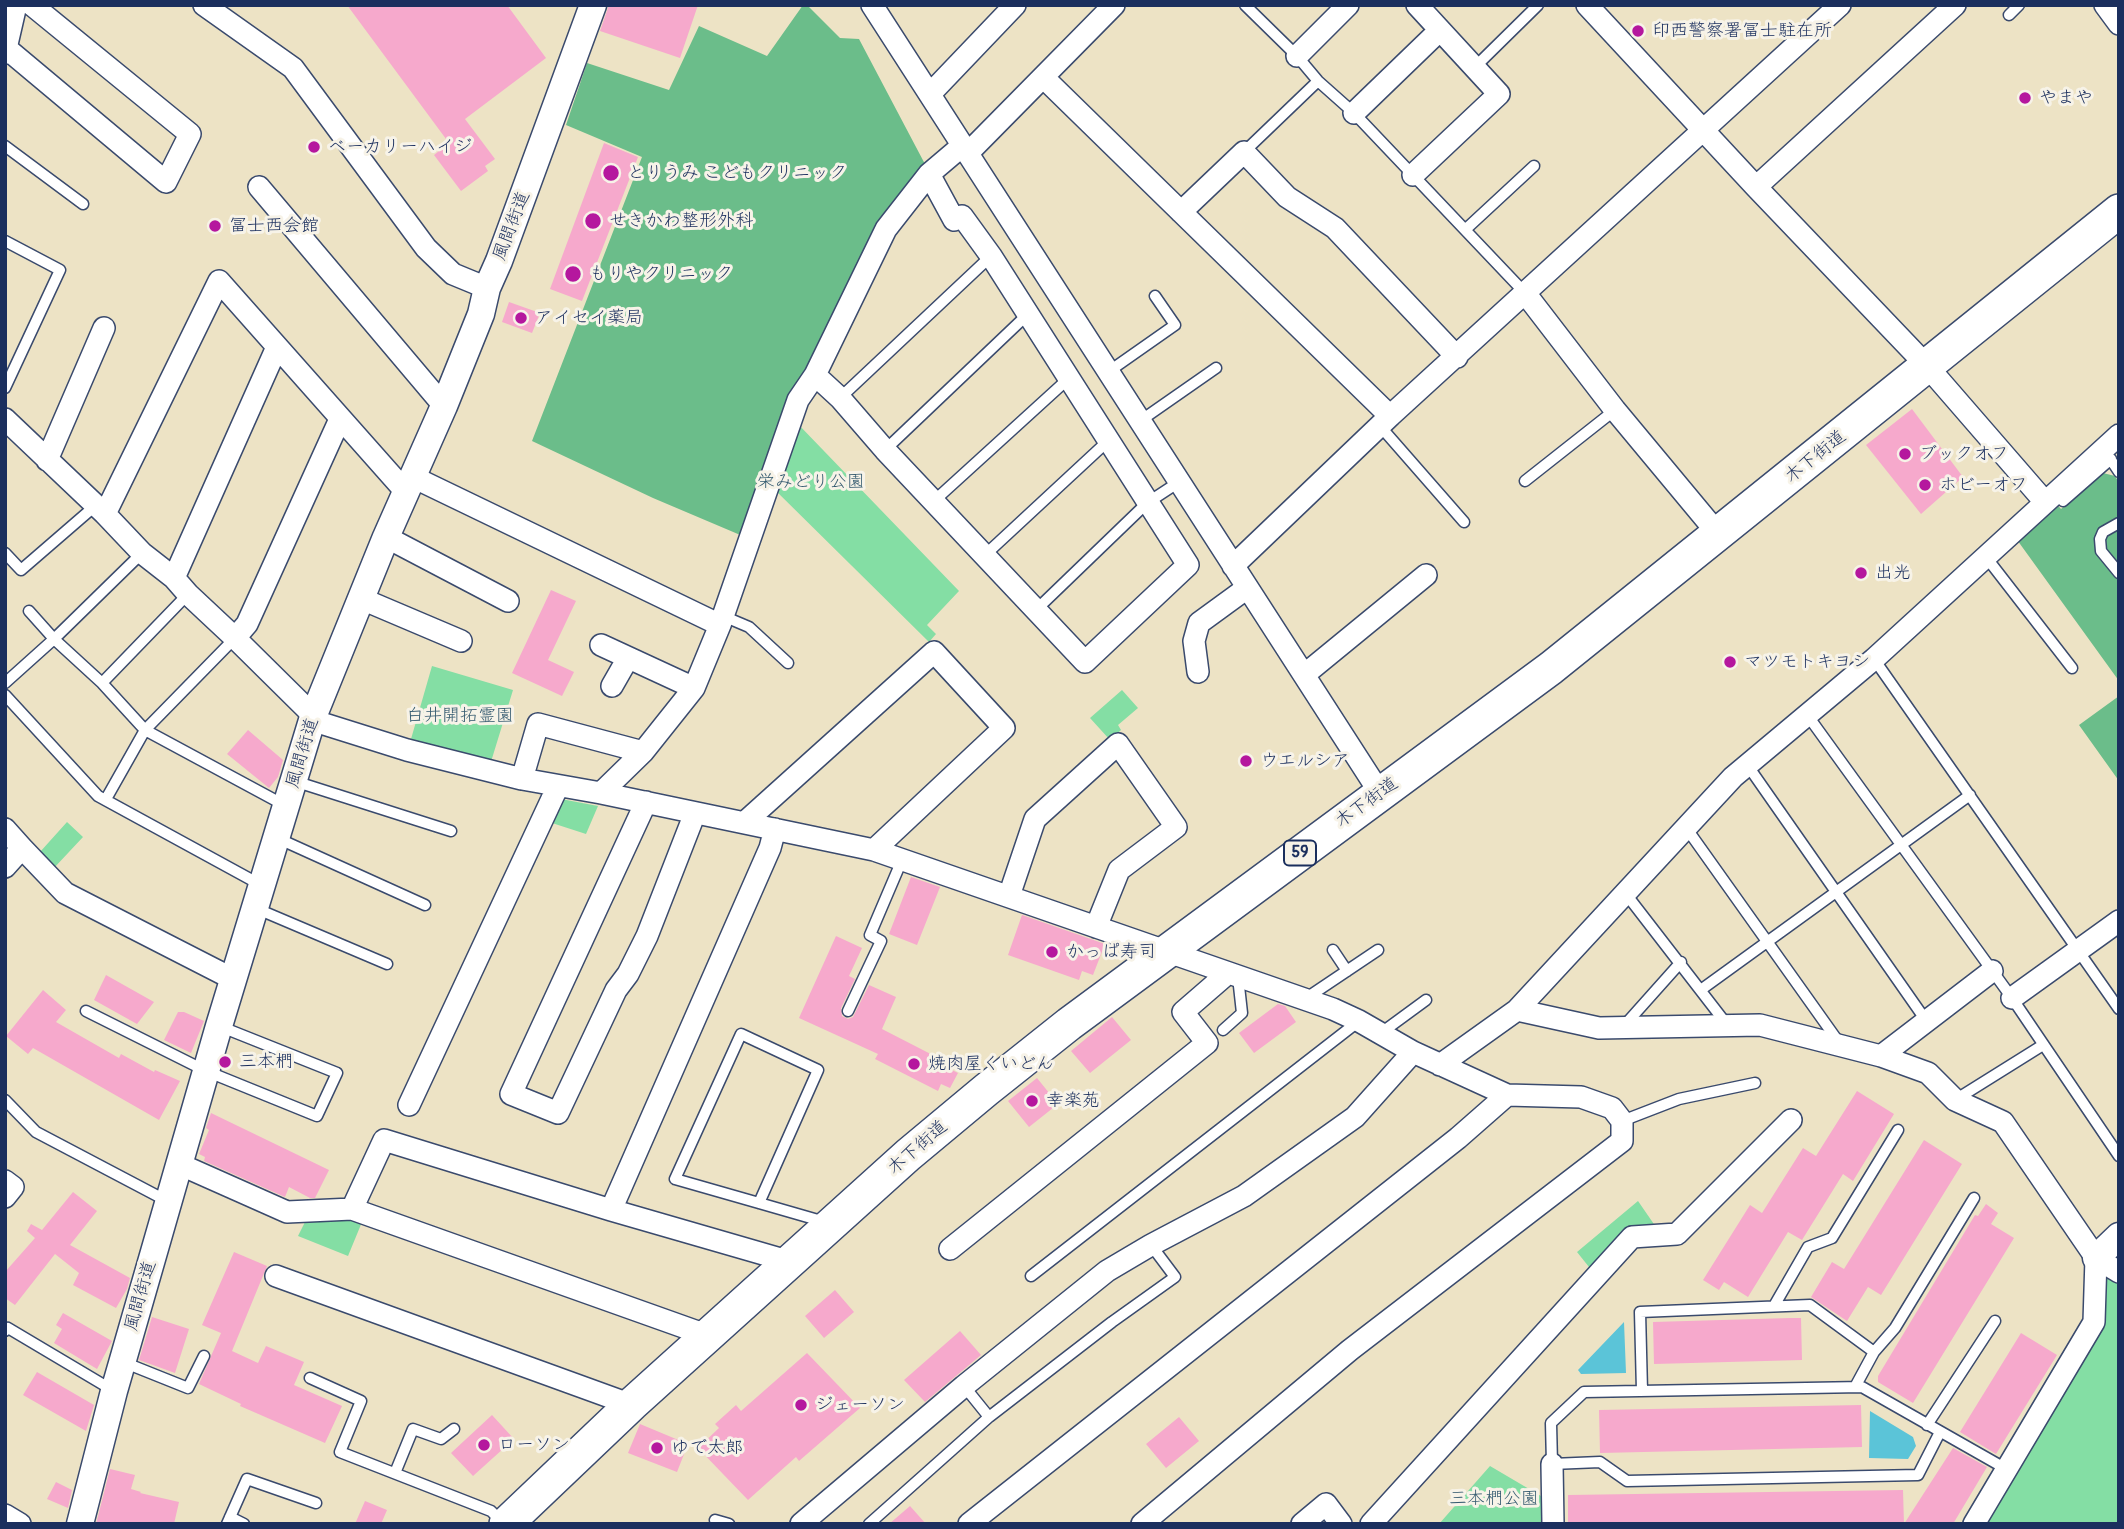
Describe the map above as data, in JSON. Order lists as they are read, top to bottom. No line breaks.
{"streets":{"main road":["木下街道","59"],"street":["風間街道"]},"parks":["栄みどり公園","白井開拓霊園","三本椚公園"],"places":["印西警察署冨士駐在所","やまや","ベーカリーハイジ","とりうみ こどもクリニック","せきかわ整形外科","冨士西会館","もりやクリニック","アイセイ薬局","ブックオフ","ホビーオフ","出光","マツモトキヨシ","ウエルシア","かっぱ寿司","三本椚","焼肉屋くいどん","幸楽苑","ジェーソン","ローソン","ゆで太郎"]}
